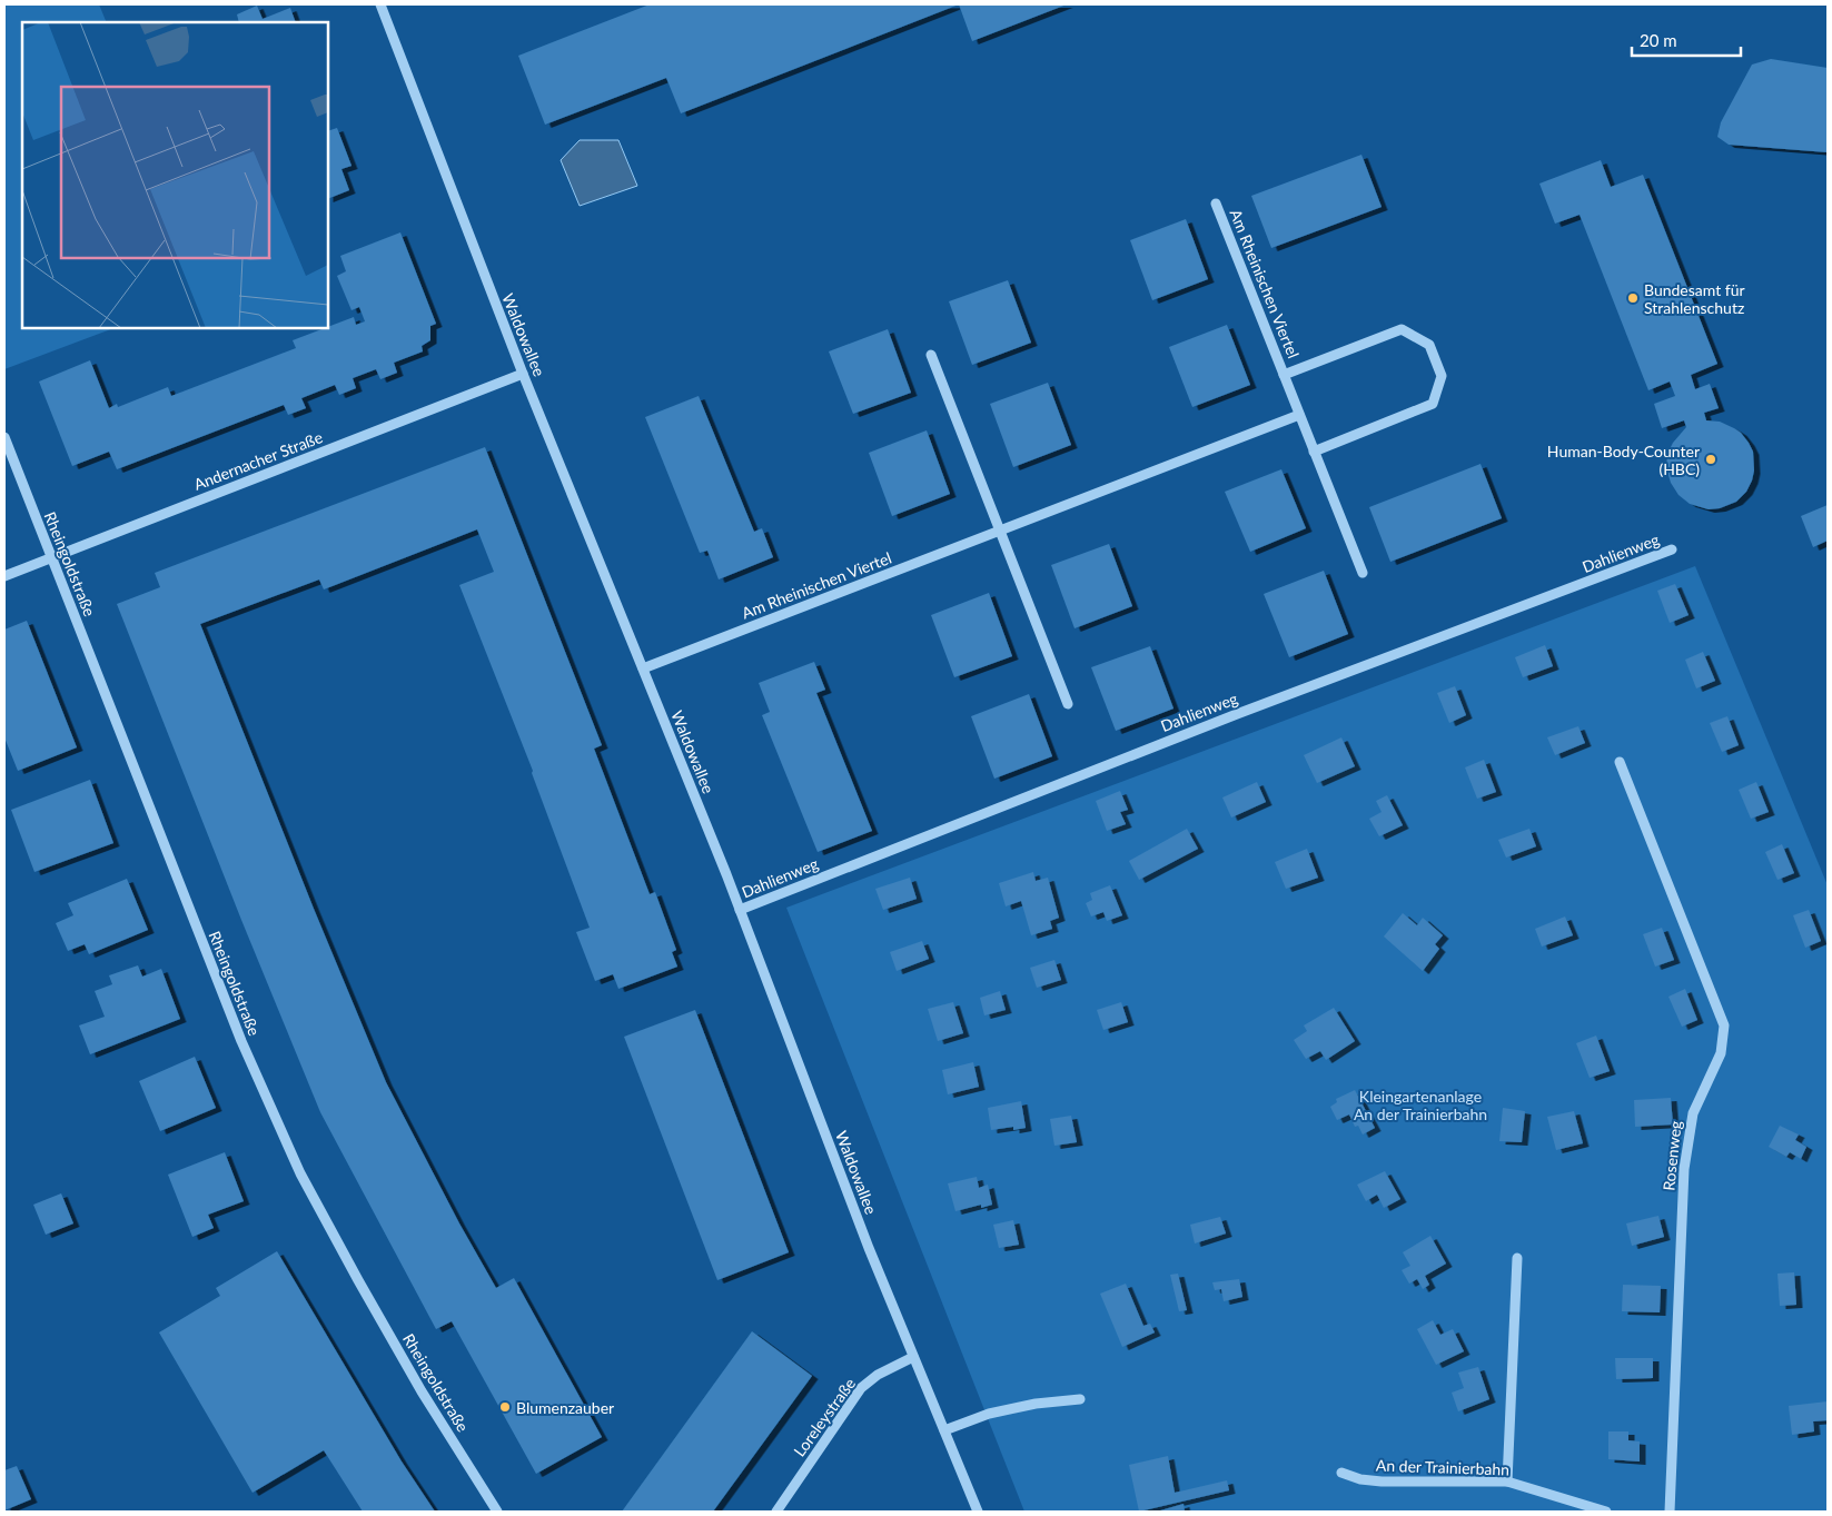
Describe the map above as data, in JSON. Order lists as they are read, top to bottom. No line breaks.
{"streets":{"street":["Am Rheinischen Viertel","Waldowallee","Andernacher Straße","Dahlienweg","Rheingoldstraße","Rosenweg","Loreleystraße","An der Trainierbahn"]},"crossings":[["Am Rheinischen Viertel","Waldowallee"],["Waldowallee","Andernacher Straße"],["Waldowallee","Dahlienweg"],["Waldowallee","Loreleystraße"],["Andernacher Straße","Rheingoldstraße"]],"parks":["Kleingartenanlage An der Trainierbahn"],"places":["Bundesamt für Strahlenschutz","Human-Body-Counter (HBC)","Blumenzauber"],"scale_bar":"20 m"}
